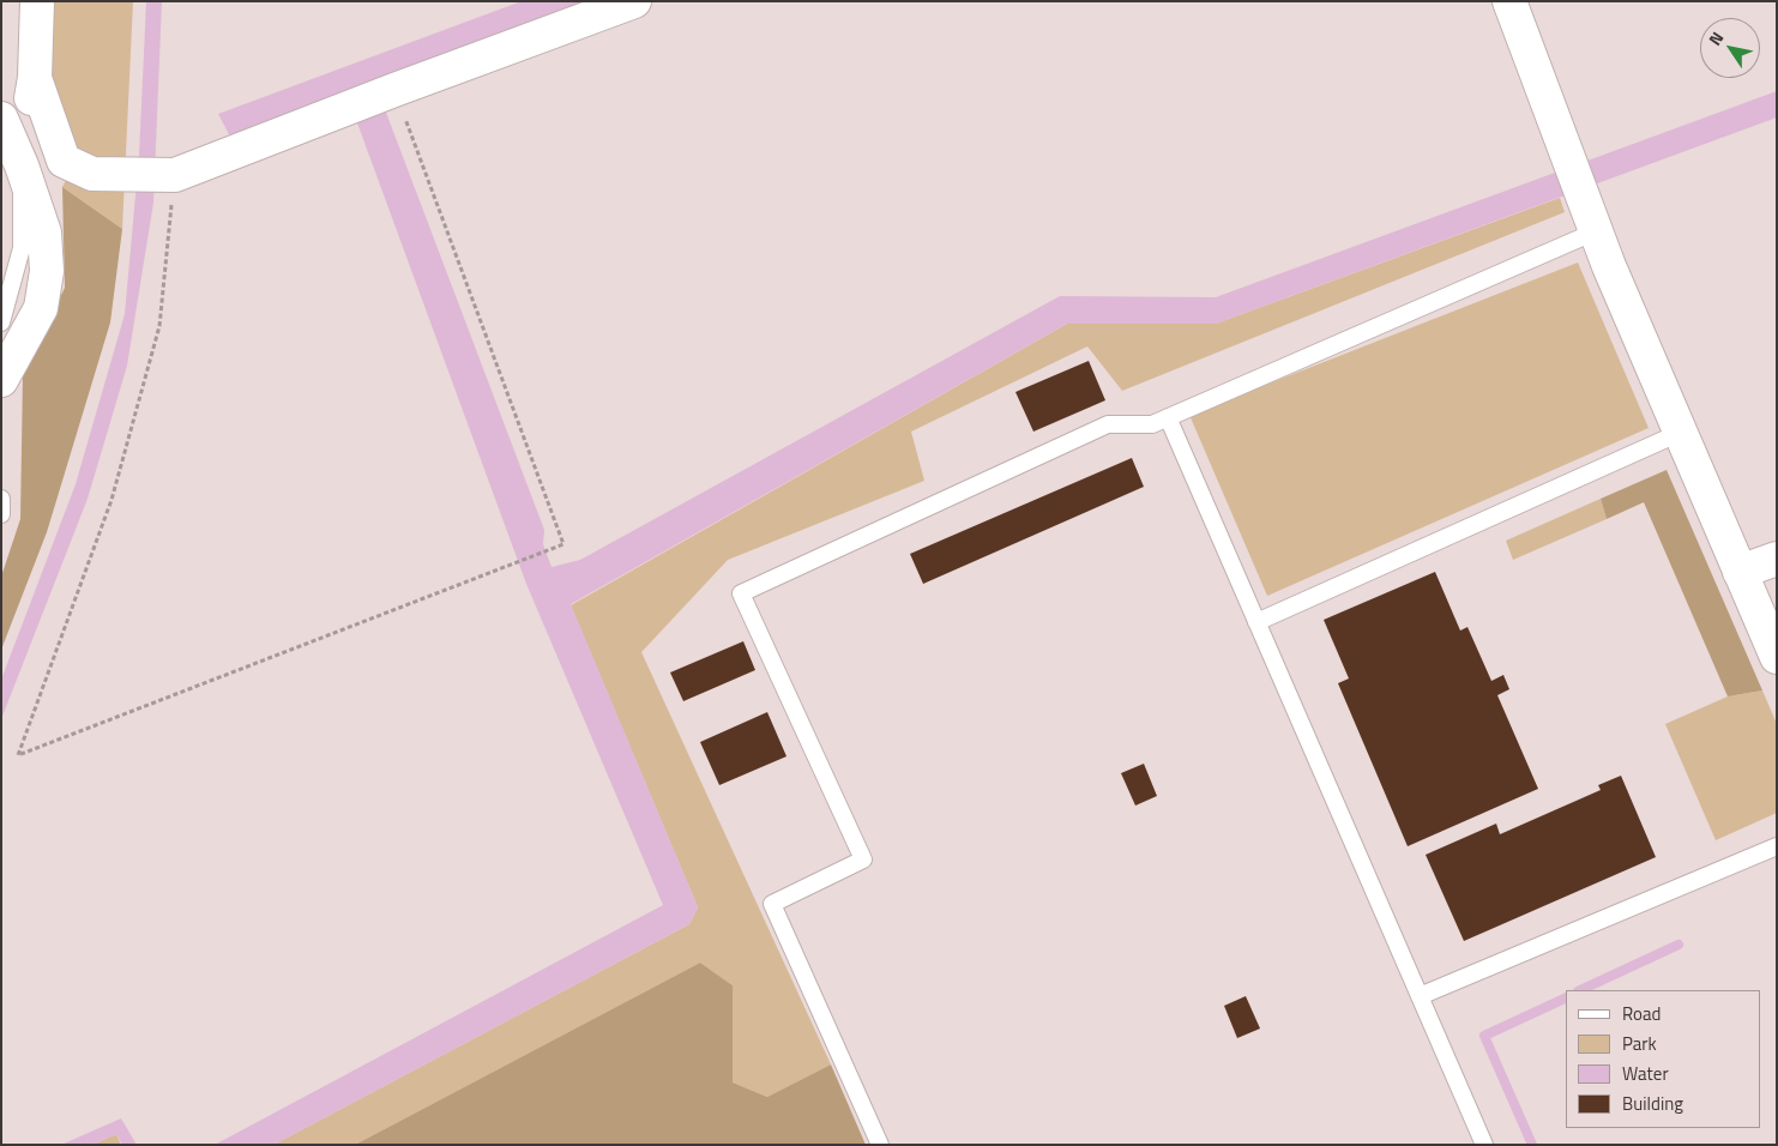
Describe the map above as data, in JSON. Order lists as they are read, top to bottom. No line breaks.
{"legend":["Road","Park","Water","Building"],"north":"top left"}
